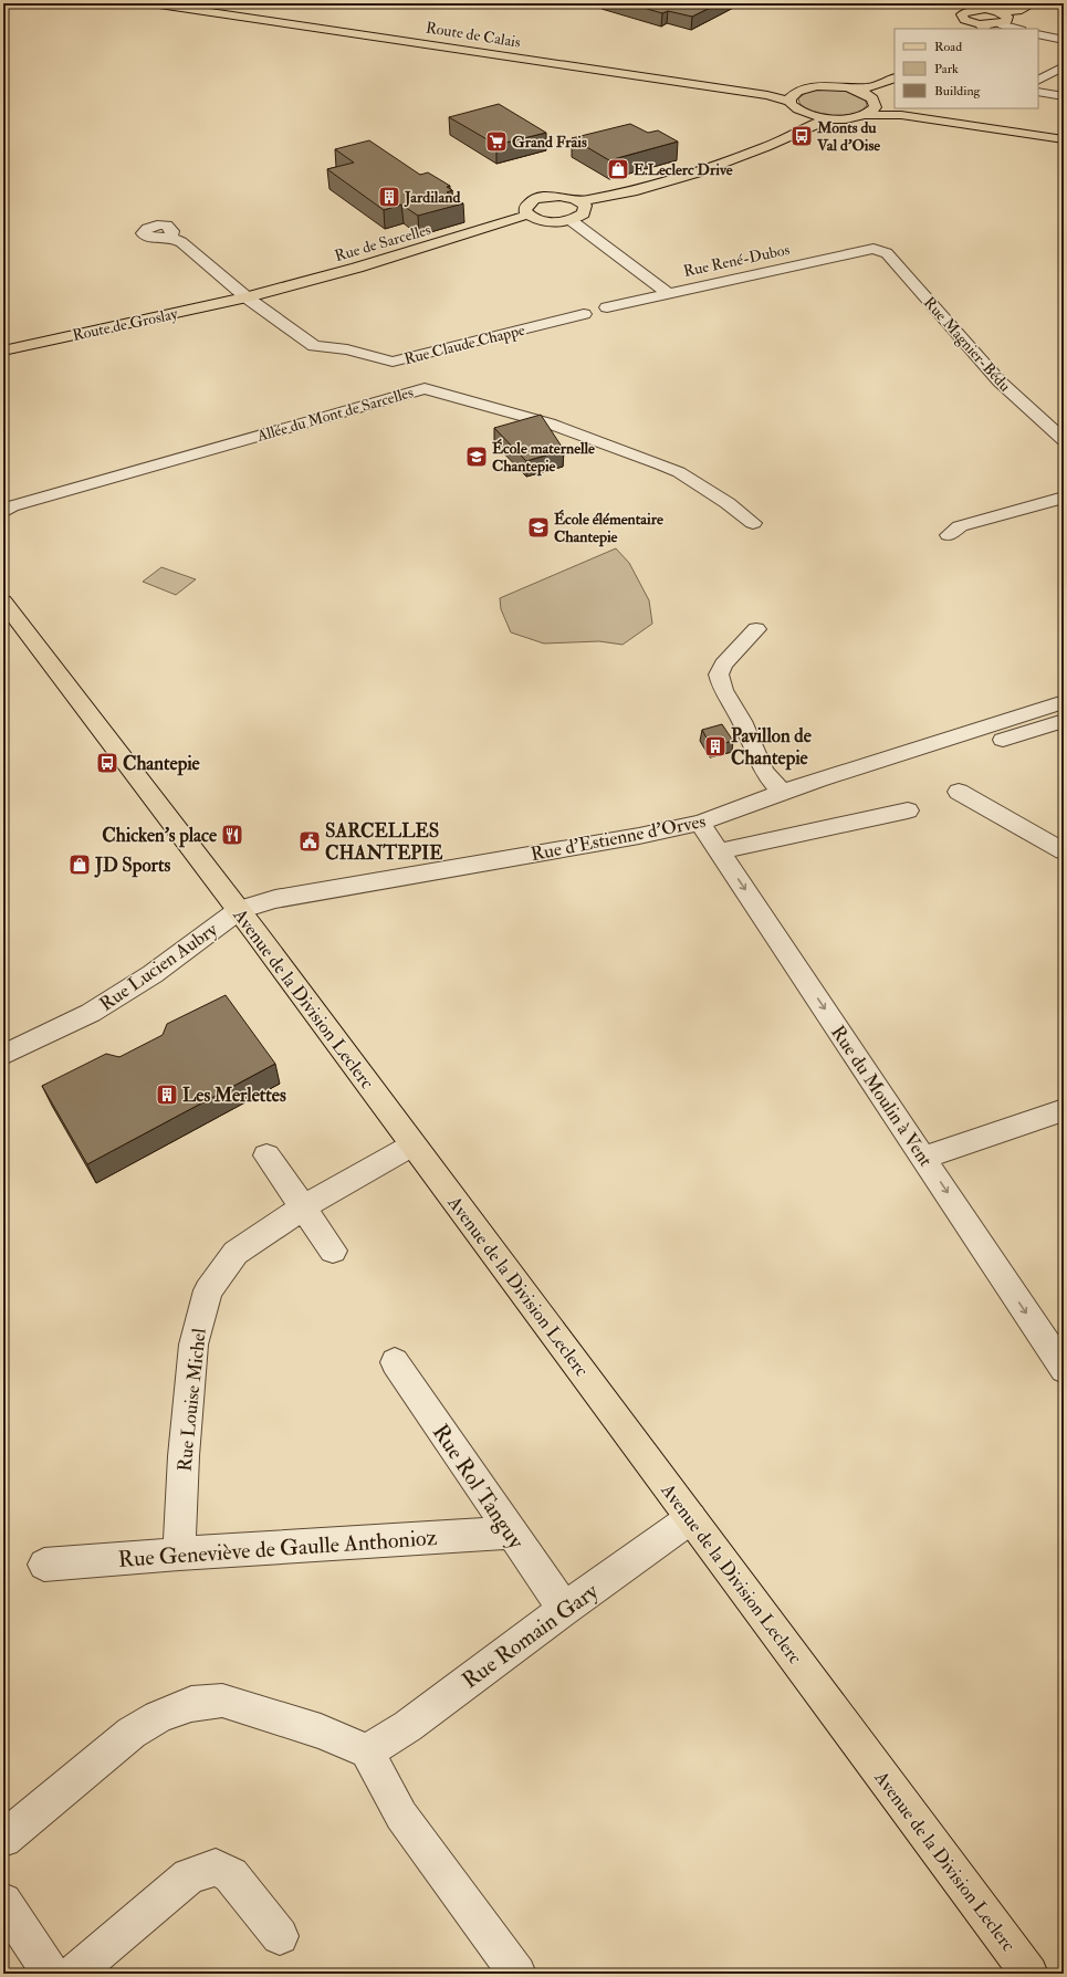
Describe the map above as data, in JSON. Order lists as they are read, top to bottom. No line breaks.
{"streets":{"main road":["Route de Calais","Rue de Sarcelles","Route de Groslay","Avenue de la Division Leclerc"],"street":["Rue René-Dubos","Rue Claude Chappe","Rue Magnier-Bédu","Allée du Mont de Sarcelles","Rue d'Estienne d'Orves","Rue Lucien Aubry","Rue du Moulin à Vent","Rue Louise Michel","Rue Rol Tanguy","Rue Geneviève de Gaulle Anthonioz","Rue Romain Gary"]},"crossings":[["Rue de Sarcelles","Route de Groslay"],["Rue de Sarcelles","Rue Claude Chappe"],["Rue René-Dubos","Rue Magnier-Bédu"],["Route de Groslay","Rue Claude Chappe"],["Rue d'Estienne d'Orves","Rue Lucien Aubry"],["Rue d'Estienne d'Orves","Avenue de la Division Leclerc"],["Rue d'Estienne d'Orves","Rue du Moulin à Vent"],["Rue Lucien Aubry","Avenue de la Division Leclerc"],["Avenue de la Division Leclerc","Rue Louise Michel"],["Avenue de la Division Leclerc","Rue Romain Gary"],["Rue Louise Michel","Rue Geneviève de Gaulle Anthonioz"],["Rue Rol Tanguy","Rue Geneviève de Gaulle Anthonioz"],["Rue Rol Tanguy","Rue Romain Gary"]],"one_way":["Rue du Moulin à Vent"],"places":{"bus stop":["Monts du Val d'Oise","Chantepie"],"supermarket":["Grand Frais"],"shop":["E.Leclerc Drive","JD Sports"],"building":["Jardiland","Pavillon de Chantepie","Les Merlettes"],"school or university":["École maternelle Chantepie","École élémentaire Chantepie"],"restaurant":["Chicken's place"],"public building":["SARCELLES CHANTEPIE"]},"legend":["Road","Park","Building"]}
